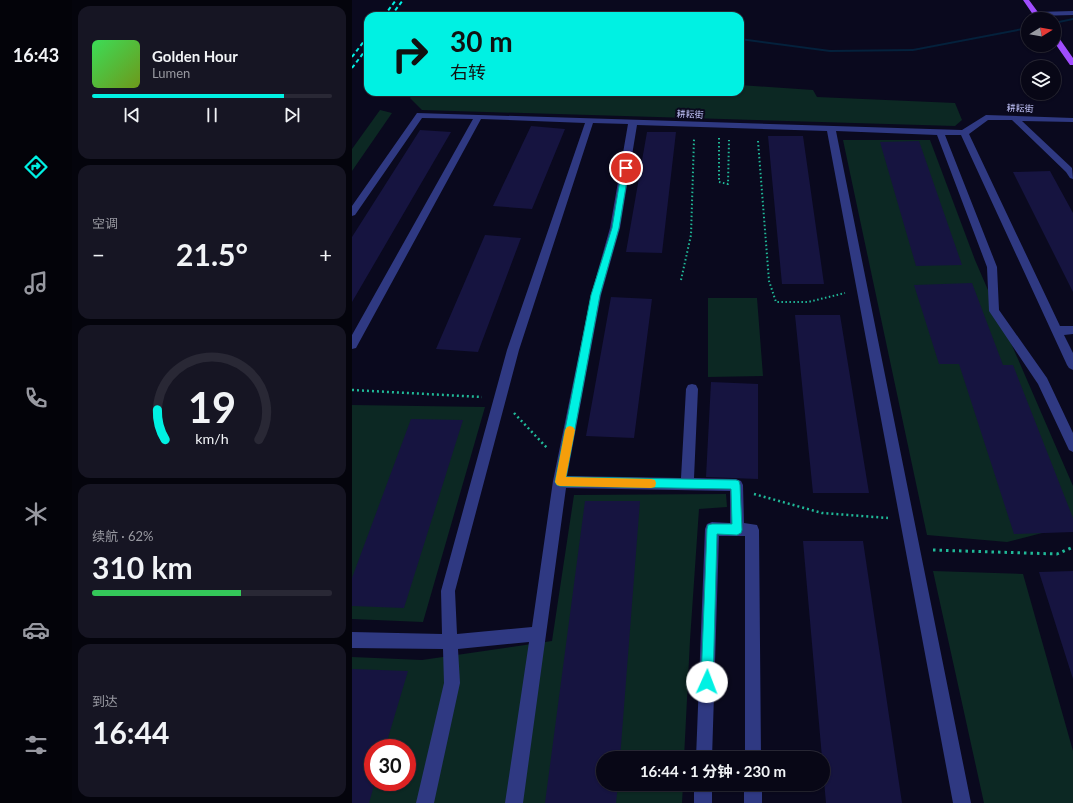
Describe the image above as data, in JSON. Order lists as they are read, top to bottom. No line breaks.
{"streets":{"street":["耕耘街"]},"north":"right","page":{"tabs":"16:43","turn":["30 m","右转"],"song":["Golden Hour","Lumen"],"tile":["空调",["续航 · 62%","310 km"],["到达","16:44"]],"heat":["−","21.5°","+"],"limit":"30","trip":"16:44 · 1 分钟 · 230 m","gauge":["19","km/h"]}}
